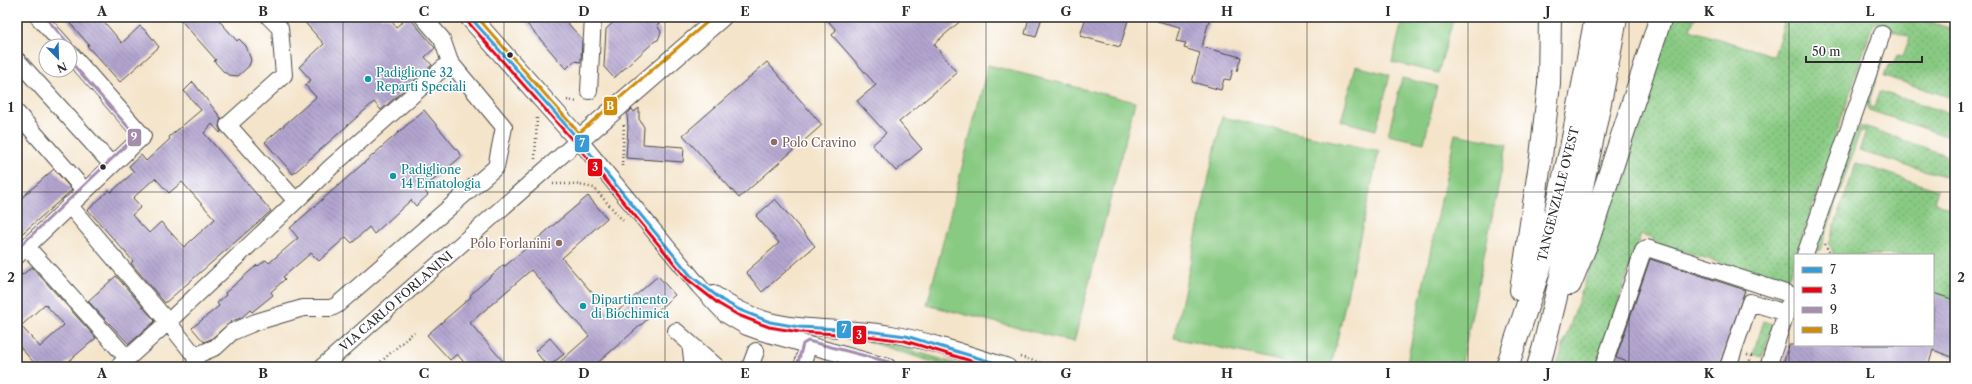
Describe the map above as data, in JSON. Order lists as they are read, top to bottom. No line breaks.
{"streets":{"highway":["TANGENZIALE OVEST"],"street":["VIA CARLO FORLANINI"]},"places":["Padiglione 32 Reparti Speciali","Polo Cravino","Padiglione 14 Ematologia","Polo Forlanini","Dipartimento di Biochimica"],"lines":["transit line 7","transit line 9","transit line B","transit line 3"],"legend":["7","3","9","B"],"scale_bar":"50 m","north":"bottom right","grid":{"columns":["A","B","C","D","E","F","G","H","I","J","K","L"],"rows":["1","2"]}}
